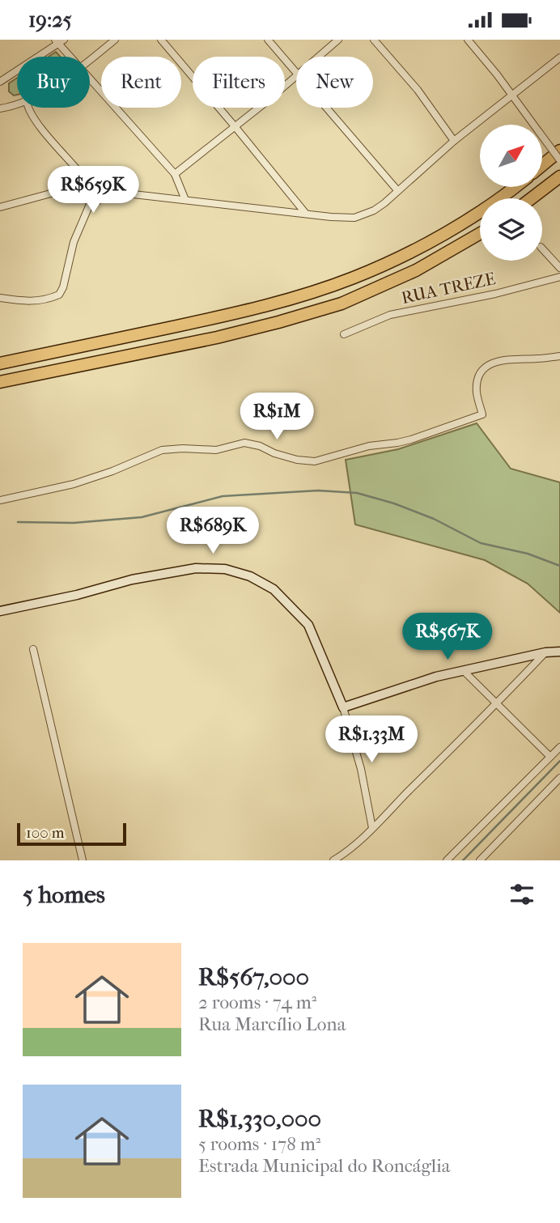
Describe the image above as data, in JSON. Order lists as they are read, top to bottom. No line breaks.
{"streets":{"street":["RUA TREZE"]},"scale_bar":"100 m","north":"top right","page":{"status":"19:25","chip":["Buy","Rent","Filters","New"],"price":["R$659K","R$1M","R$689K","R$567K","R$1.33M"],"scale":"100 m","heading":"5 homes","list":[{"name":"R$567,000","note":"2 rooms · 74 m² · Rua Marcílio Lona"},{"name":"R$1,330,000","note":"5 rooms · 178 m² · Estrada Municipal do Roncáglia"}]}}
